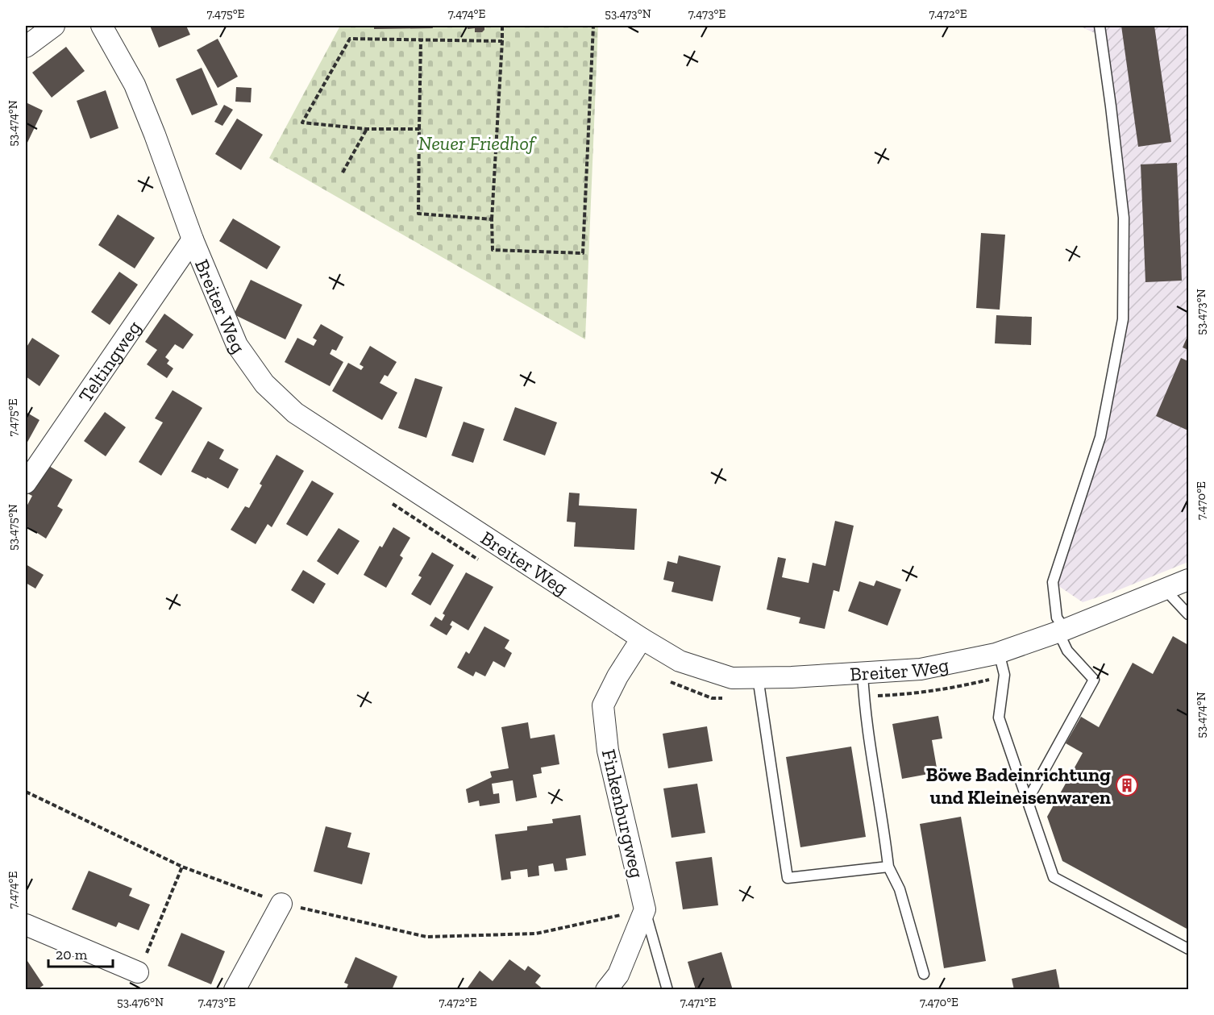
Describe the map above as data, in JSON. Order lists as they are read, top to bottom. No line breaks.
{"streets":{"street":["Breiter Weg","Teltingweg","Finkenburgweg"]},"crossings":[["Breiter Weg","Teltingweg"],["Breiter Weg","Finkenburgweg"]],"parks":["Neuer Friedhof"],"places":{"building":["Böwe Badeinrichtung und Kleineisenwaren"]},"scale_bar":"20 m","coordinates":["7.475°E","7.474°E","53.473°N","7.473°E","7.472°E","53.474°N","7.470°E","53.475°N","53.476°N","7.471°E"]}
